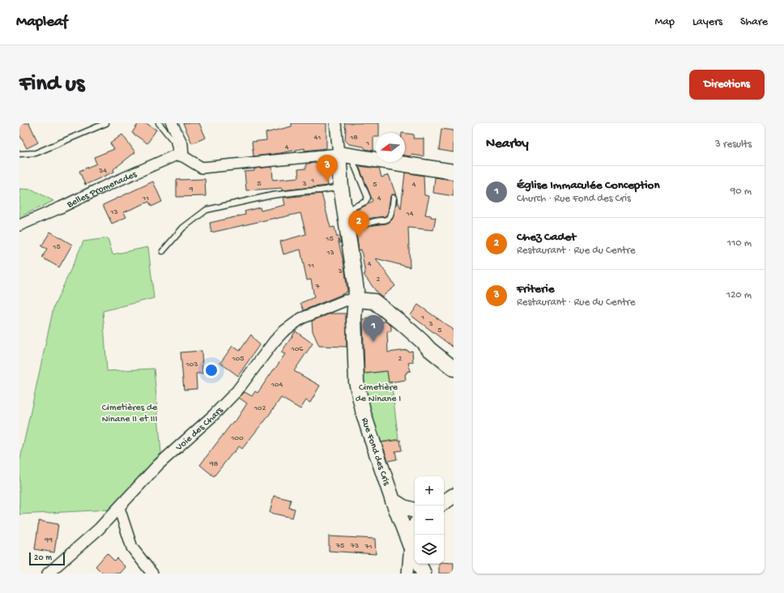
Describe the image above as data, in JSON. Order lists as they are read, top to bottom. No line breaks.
{"streets":{"street":["Belles Promenades","Voie des Chars","Rue Fond des Cris"]},"crossings":[["Voie des Chars","Rue Fond des Cris"]],"parks":["Cimetière de Ninane I","Cimetières de Ninane II et III"],"house_numbers":["41","18","1","4","34","1","5","3","5","4","9","11","4","13","14","15","15","13","4","11","3","2","7","1","3","5","106","105","2","103","104","102","100","98","99","75","73","71"],"scale_bar":"20 m","north":"left","page":{"header":"Mapleaf","nav":["Map","Layers","Share"],"buttons":"Directions","title":"Find us","heading":["Nearby","3 results"],"pins":["3","2","1"],"list":[{"mark":"1","name":"Église Immaculée Conception","note":"Church · Rue Fond des Cris","value":"90 m"},{"mark":"2","name":"Chez Cadet","note":"Restaurant · Rue du Centre","value":"110 m"},{"mark":"3","name":"Friterie","note":"Restaurant · Rue du Centre","value":"120 m"}],"map_buttons":["+","−"],"scale":"20 m"}}
